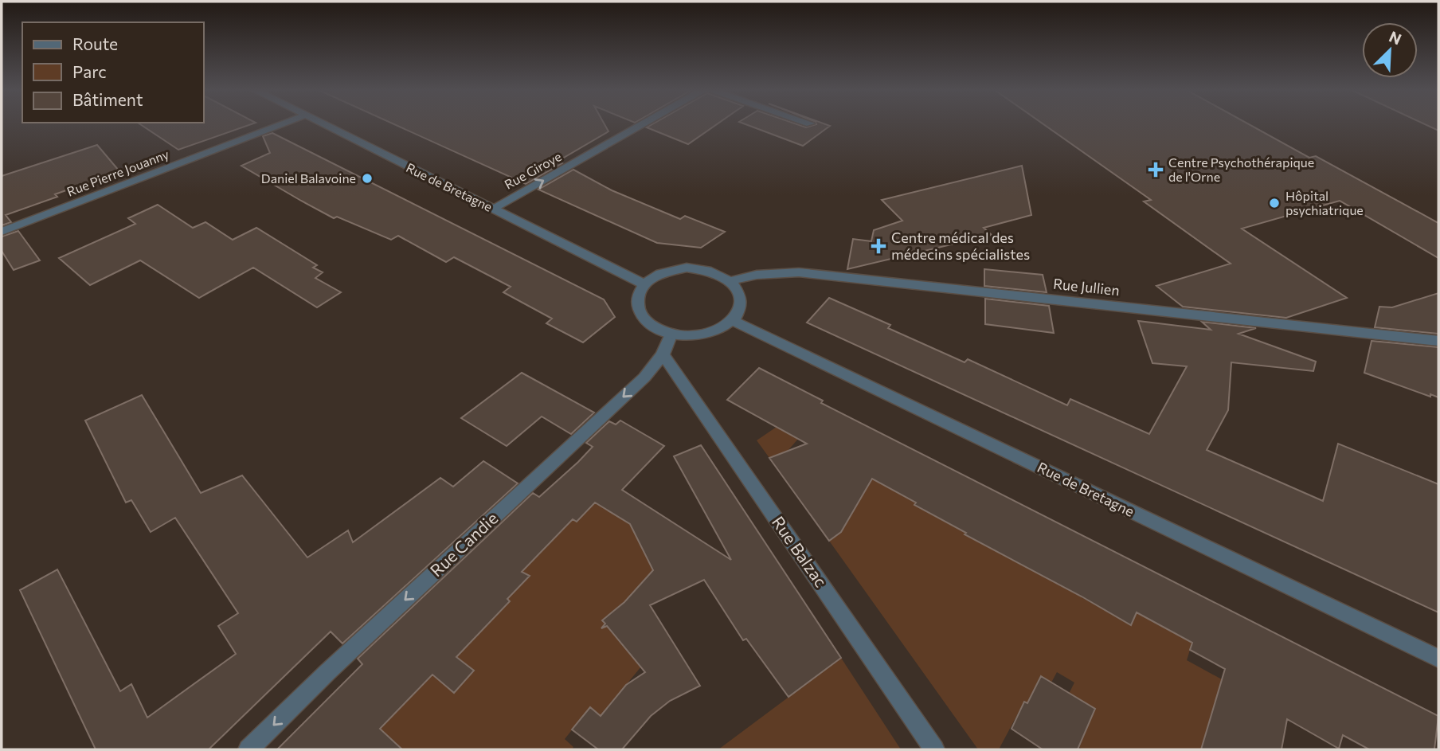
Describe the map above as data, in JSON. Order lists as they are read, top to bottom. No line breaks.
{"streets":{"street":["Rue Giroye","Rue Pierre Jouanny","Rue de Bretagne","Rue Jullien","Rue Candie","Rue Balzac"]},"crossings":[["Rue Giroye","Rue de Bretagne"],["Rue de Bretagne","Rue Jullien"],["Rue de Bretagne","Rue Candie"],["Rue Jullien","Rue Candie"],["Rue Candie","Rue Balzac"]],"one_way":["Rue Giroye","Rue Candie"],"places":{"health":["Centre Psychothérapique de l'Orne","Centre médical des médecins spécialistes"],"other":["Daniel Balavoine","Hôpital psychiatrique"]},"legend":["Route","Parc","Bâtiment"],"north":"top right"}
